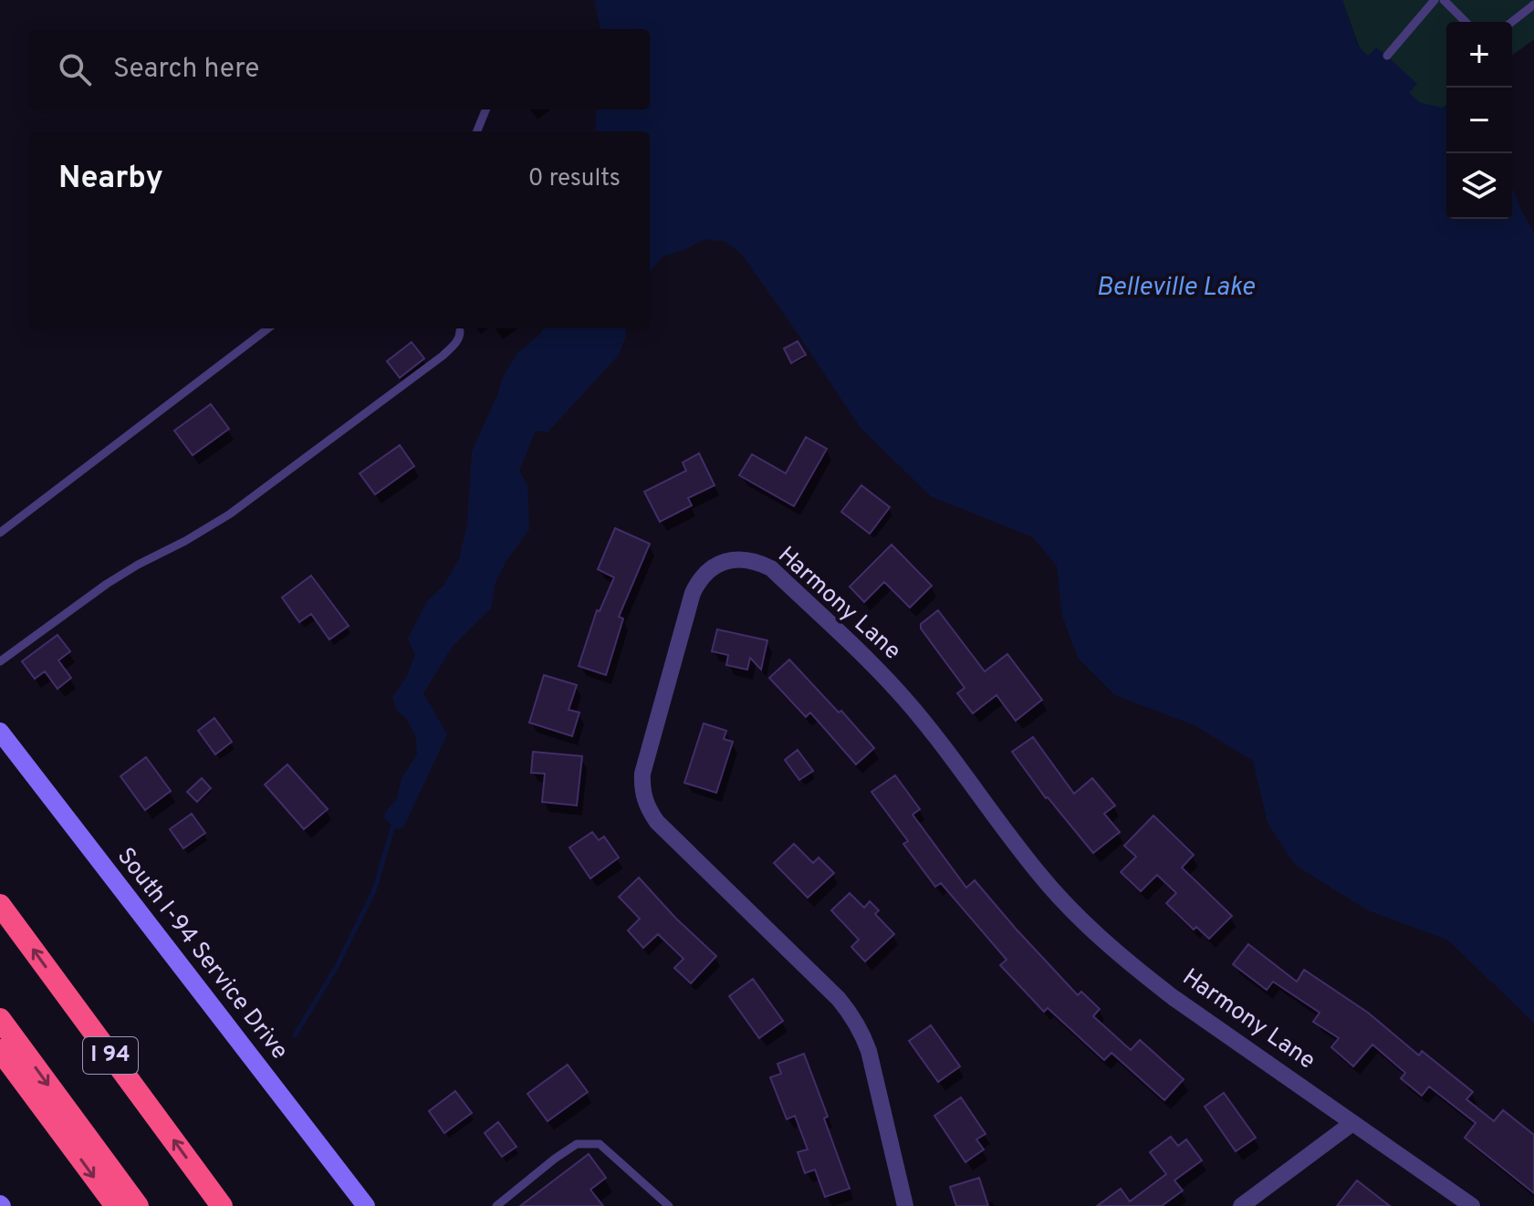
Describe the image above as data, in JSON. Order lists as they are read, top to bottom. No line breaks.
{"streets":{"highway":["I 94"],"street":["Harmony Lane","South I-94 Service Drive"]},"water":["Belleville Lake"],"page":{"map_buttons":["+","−"],"search":"Search here","heading":["Nearby","0 results"]}}
